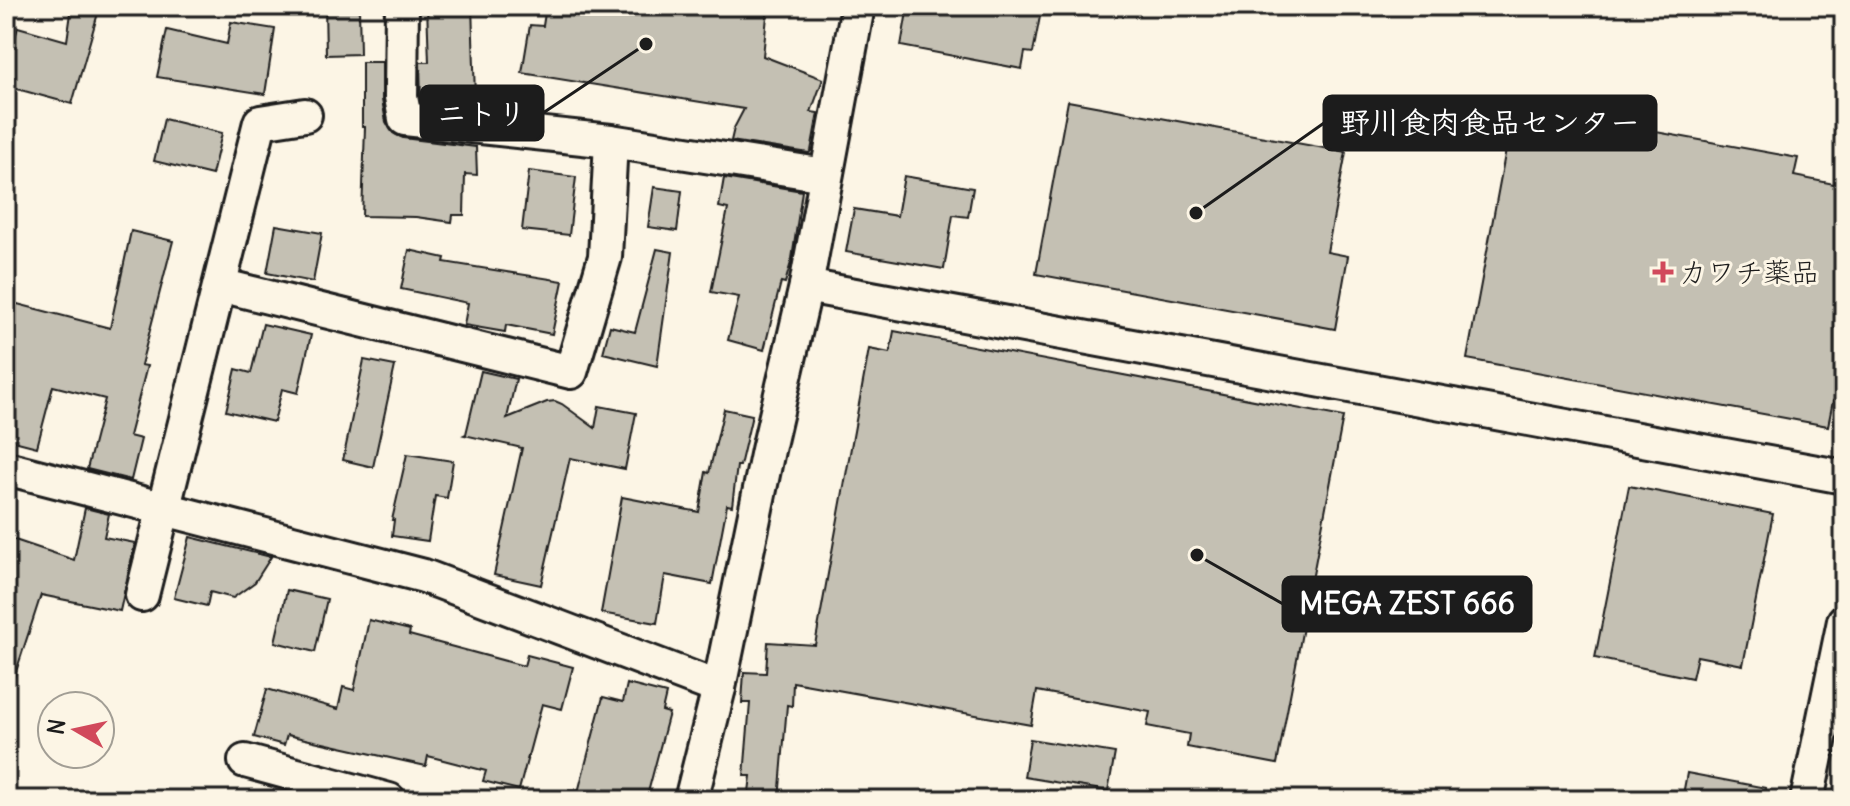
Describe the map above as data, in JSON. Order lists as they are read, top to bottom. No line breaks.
{"places":{"other":["ニトリ","野川食肉食品センター","MEGA ZEST 666"],"health":["カワチ薬品"]},"north":"left"}
